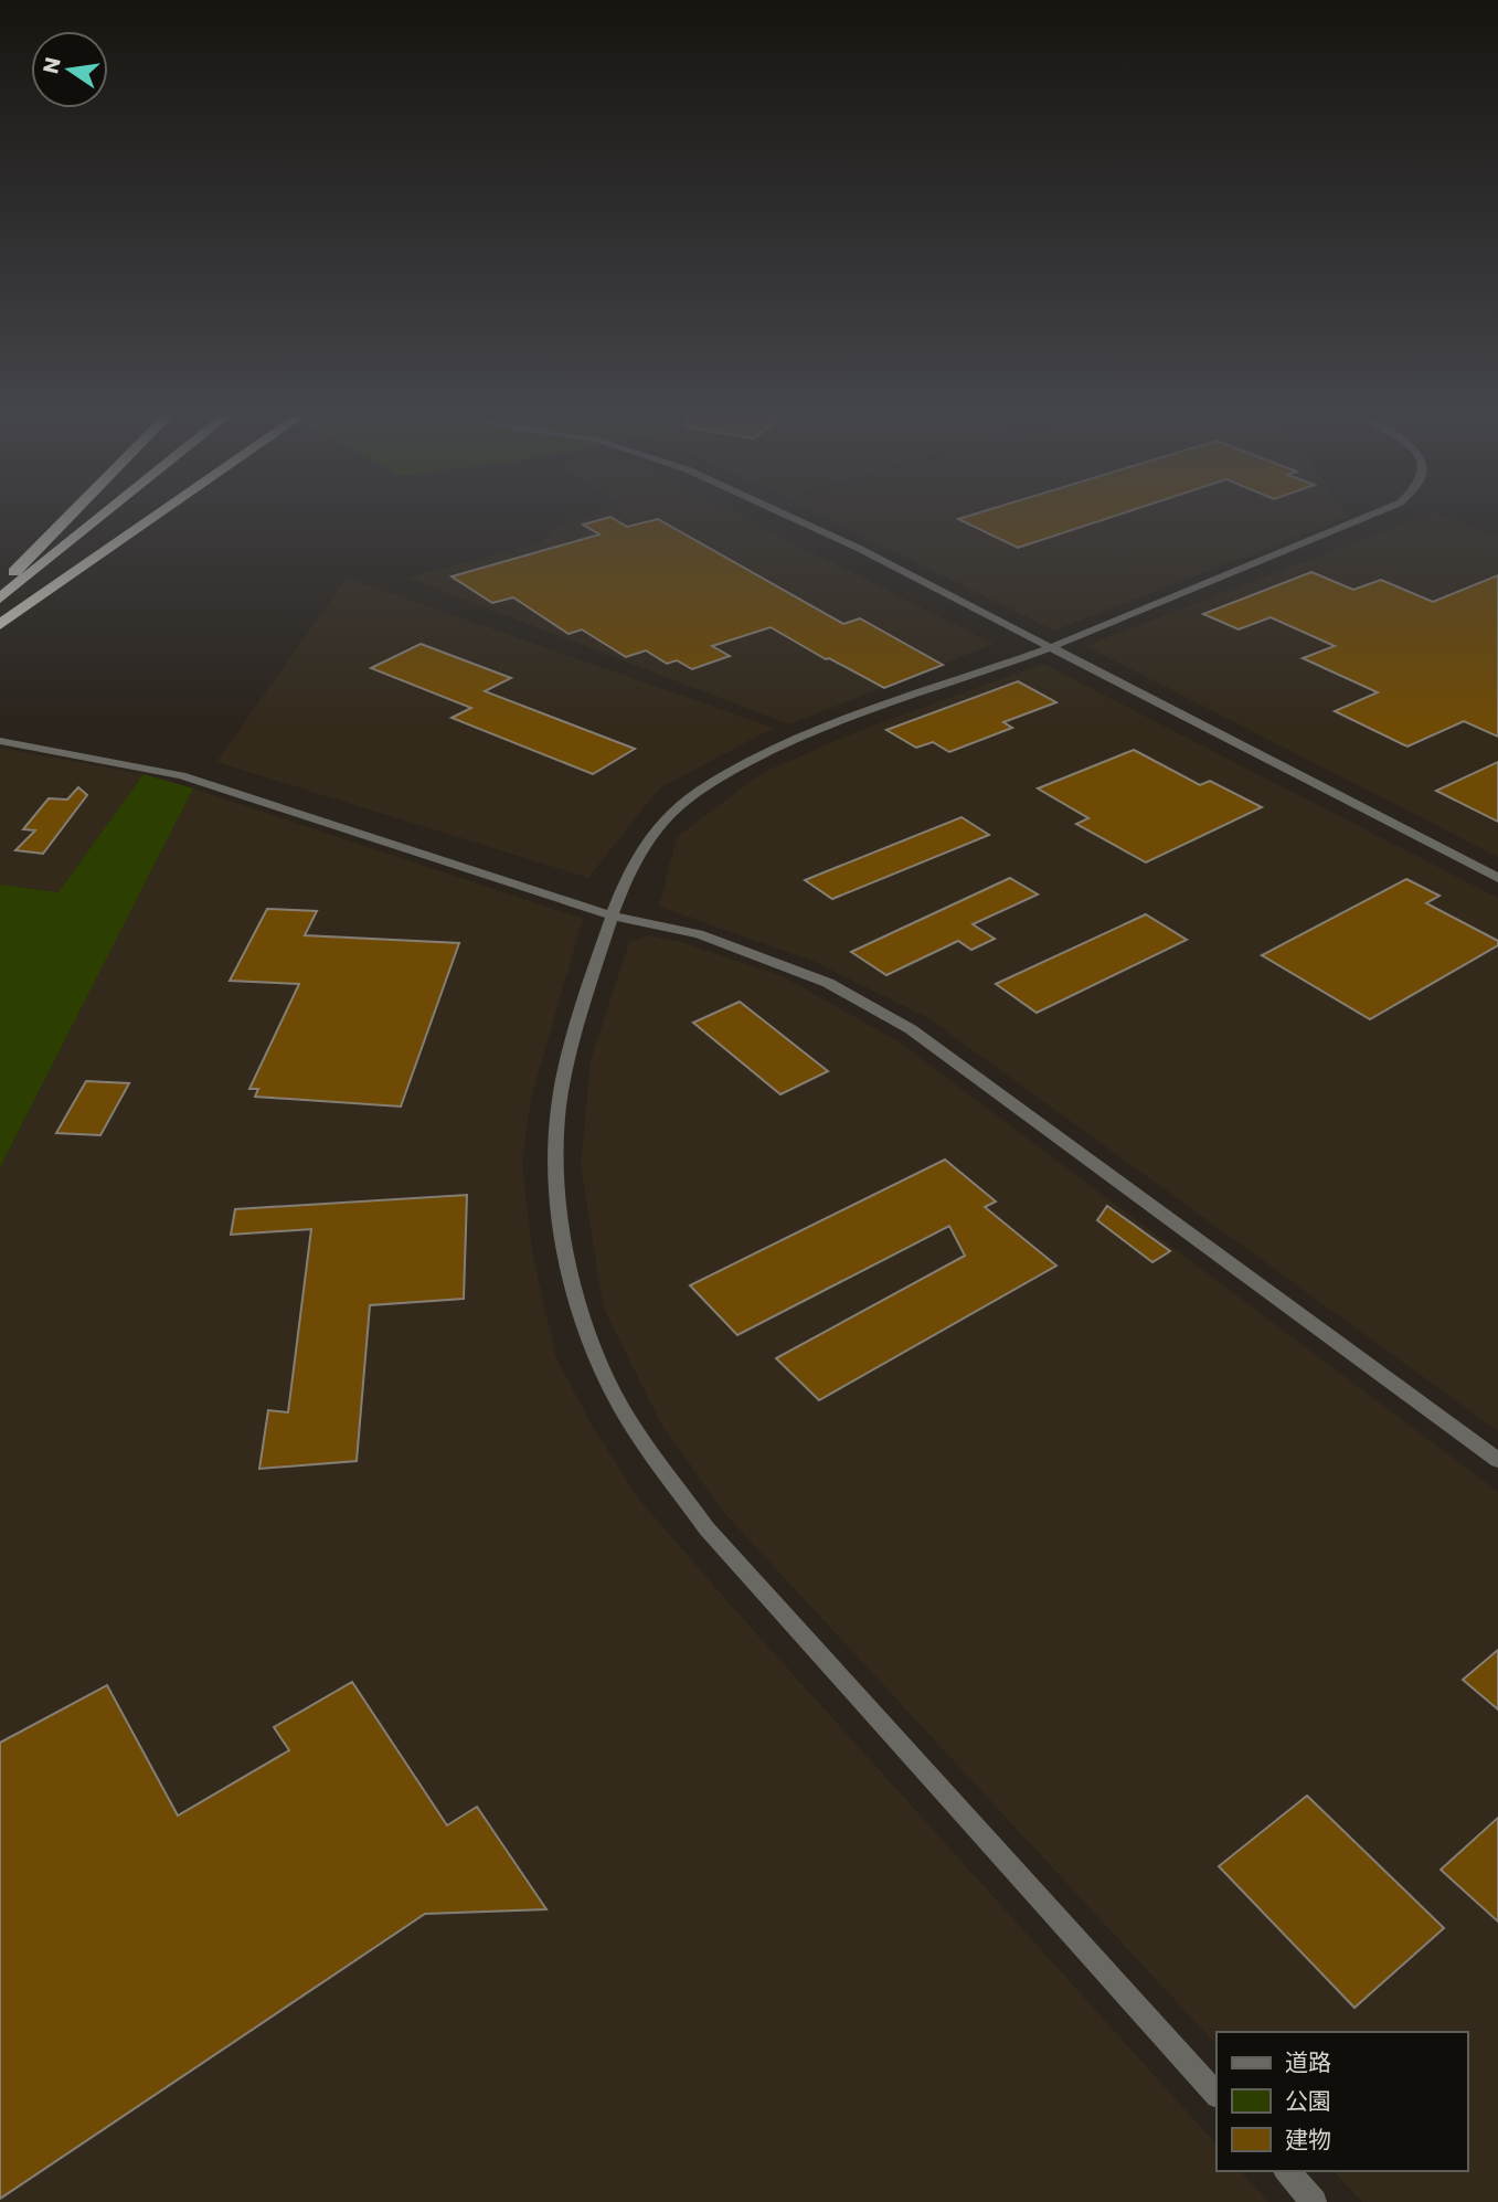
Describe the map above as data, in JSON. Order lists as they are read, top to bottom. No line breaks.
{"legend":["道路","公園","建物"],"north":"left"}
